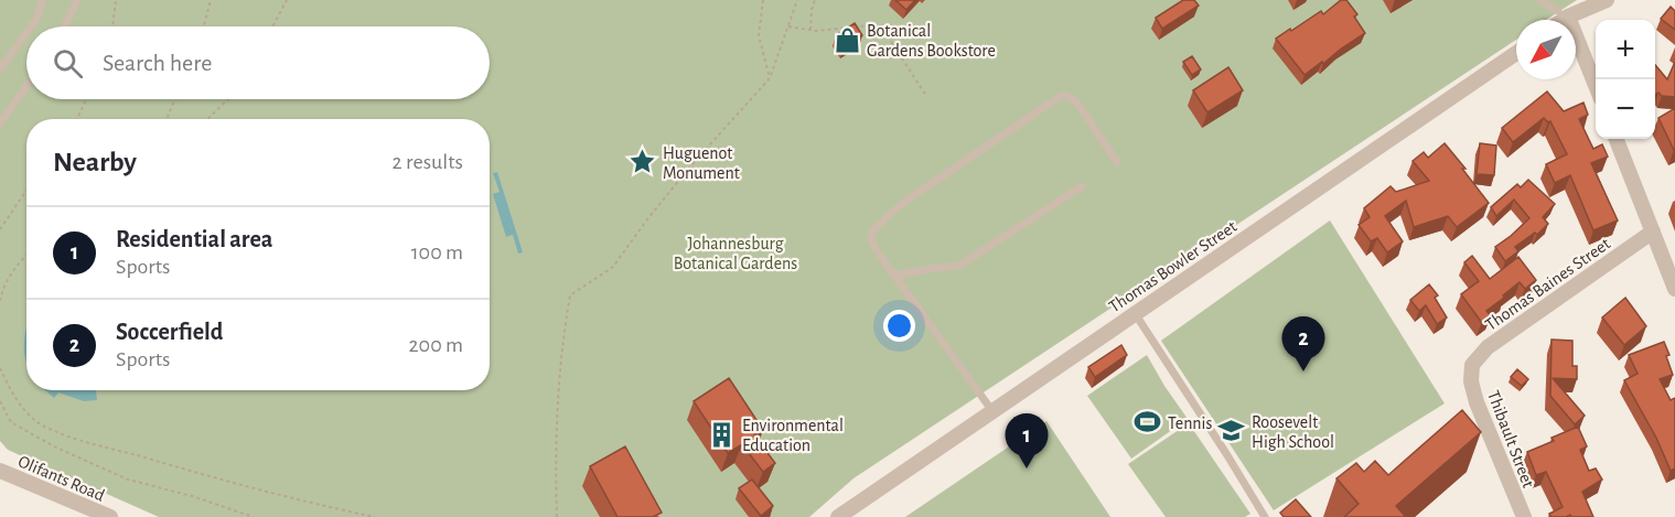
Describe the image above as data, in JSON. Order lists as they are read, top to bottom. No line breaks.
{"streets":{"street":["Thomas Bowler Street","Thomas Baines Street","Thibault Street","Olifants Road"]},"crossings":[["Thomas Baines Street","Thibault Street"]],"parks":["Johannesburg Botanical Gardens"],"places":{"shop":["Botanical Gardens Bookstore"],"place":["Huguenot Monument"],"sports":["Tennis"],"school or university":["Roosevelt High School"],"building":["Environmental Education"]},"north":"bottom left","page":{"map_buttons":["+","−"],"search":"Search here","heading":["Nearby","2 results"],"list":[{"mark":"1","name":"Residential area","note":"Sports","value":"100 m"},{"mark":"2","name":"Soccerfield","note":"Sports","value":"200 m"}],"pins":["2","1"]}}
